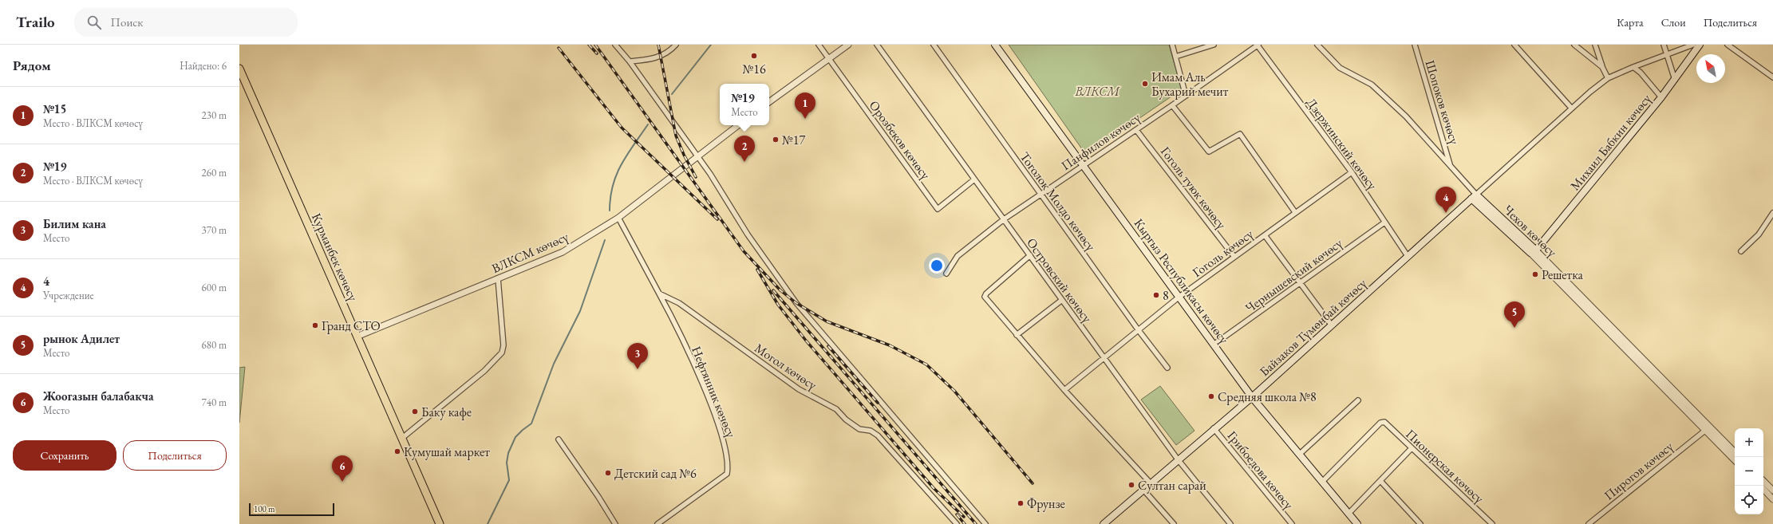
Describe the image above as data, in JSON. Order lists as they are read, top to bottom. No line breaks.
{"streets":{"main road":["Михаил Бабкин көчөсү","Чехов көчөсү","Курманбек көчөсү","Кыргыз Республикасы көчөсү","Байзаков Түмөнбай көчөсү"],"street":["Шопоков көчөсү","Орозбеков көчөсү","Панфилов көчөсү","Дзержинский көчөсү","Гоголь туюк көчөсү","Тоголок Молдо көчөсү","ВЛКСМ көчөсү","Гоголь көчөсү","Чернышевский көчөсү","Островский көчөсү","Могол көчөсү","Нефтянник көчөсү","Пионерская көчөсү","Грибоедова көчөсү","Пирогов көчөсү"]},"crossings":[["Шопоков көчөсү","Чехов көчөсү"],["Орозбеков көчөсү","Островский көчөсү"],["Панфилов көчөсү","Дзержинский көчөсү"],["Панфилов көчөсү","Гоголь туюк көчөсү"],["Панфилов көчөсү","Тоголок Молдо көчөсү"],["Панфилов көчөсү","Островский көчөсү"],["Панфилов көчөсү","Кыргыз Республикасы көчөсү"],["Михаил Бабкин көчөсү","Чехов көчөсү"],["Дзержинский көчөсү","Гоголь көчөсү"],["Дзержинский көчөсү","Чернышевский көчөсү"],["Дзержинский көчөсү","Байзаков Түмөнбай көчөсү"],["Гоголь туюк көчөсү","Гоголь көчөсү"],["Тоголок Молдо көчөсү","Гоголь көчөсү"],["Чехов көчөсү","Байзаков Түмөнбай көчөсү"],["Чехов көчөсү","Пирогов көчөсү"],["ВЛКСМ көчөсү","Курманбек көчөсү"],["Гоголь көчөсү","Островский көчөсү"],["Гоголь көчөсү","Кыргыз Республикасы көчөсү"],["Чернышевский көчөсү","Кыргыз Республикасы көчөсү"],["Островский көчөсү","Байзаков Түмөнбай көчөсү"],["Кыргыз Республикасы көчөсү","Байзаков Түмөнбай көчөсү"],["Кыргыз Республикасы көчөсү","Пионерская көчөсү"],["Байзаков Түмөнбай көчөсү","Грибоедова көчөсү"],["Могол көчөсү","Нефтянник көчөсү"]],"parks":["ВЛКСМ"],"places":["№16","Имам Аль Бухарий мечит","№17","Решетка","8","Гранд СТО","Средняя школа №8","Баку кафе","Кумушай маркет","Детский сад №6","Султан сарай","Фрунзе"],"scale_bar":"100 m","north":"top left","page":{"header":"Trailo","search":"Поиск","nav":["Карта","Слои","Поделиться"],"heading":["Рядом","Найдено: 6"],"popup":["№19","Место"],"list":[{"mark":"1","name":"№15","note":"Место · ВЛКСМ көчөсү","value":"230 m"},{"mark":"2","name":"№19","note":"Место · ВЛКСМ көчөсү","value":"260 m"},{"mark":"3","name":"Билим кана","note":"Место","value":"370 m"},{"mark":"4","name":"4","note":"Учреждение","value":"600 m"},{"mark":"5","name":"рынок Адилет","note":"Место","value":"680 m"},{"mark":"6","name":"Жоогазын балабакча","note":"Место","value":"740 m"}],"pins":["1","2","4","5","3","6"],"map_buttons":["+","−"],"buttons":["Сохранить","Поделиться"],"scale":"100 m"}}
